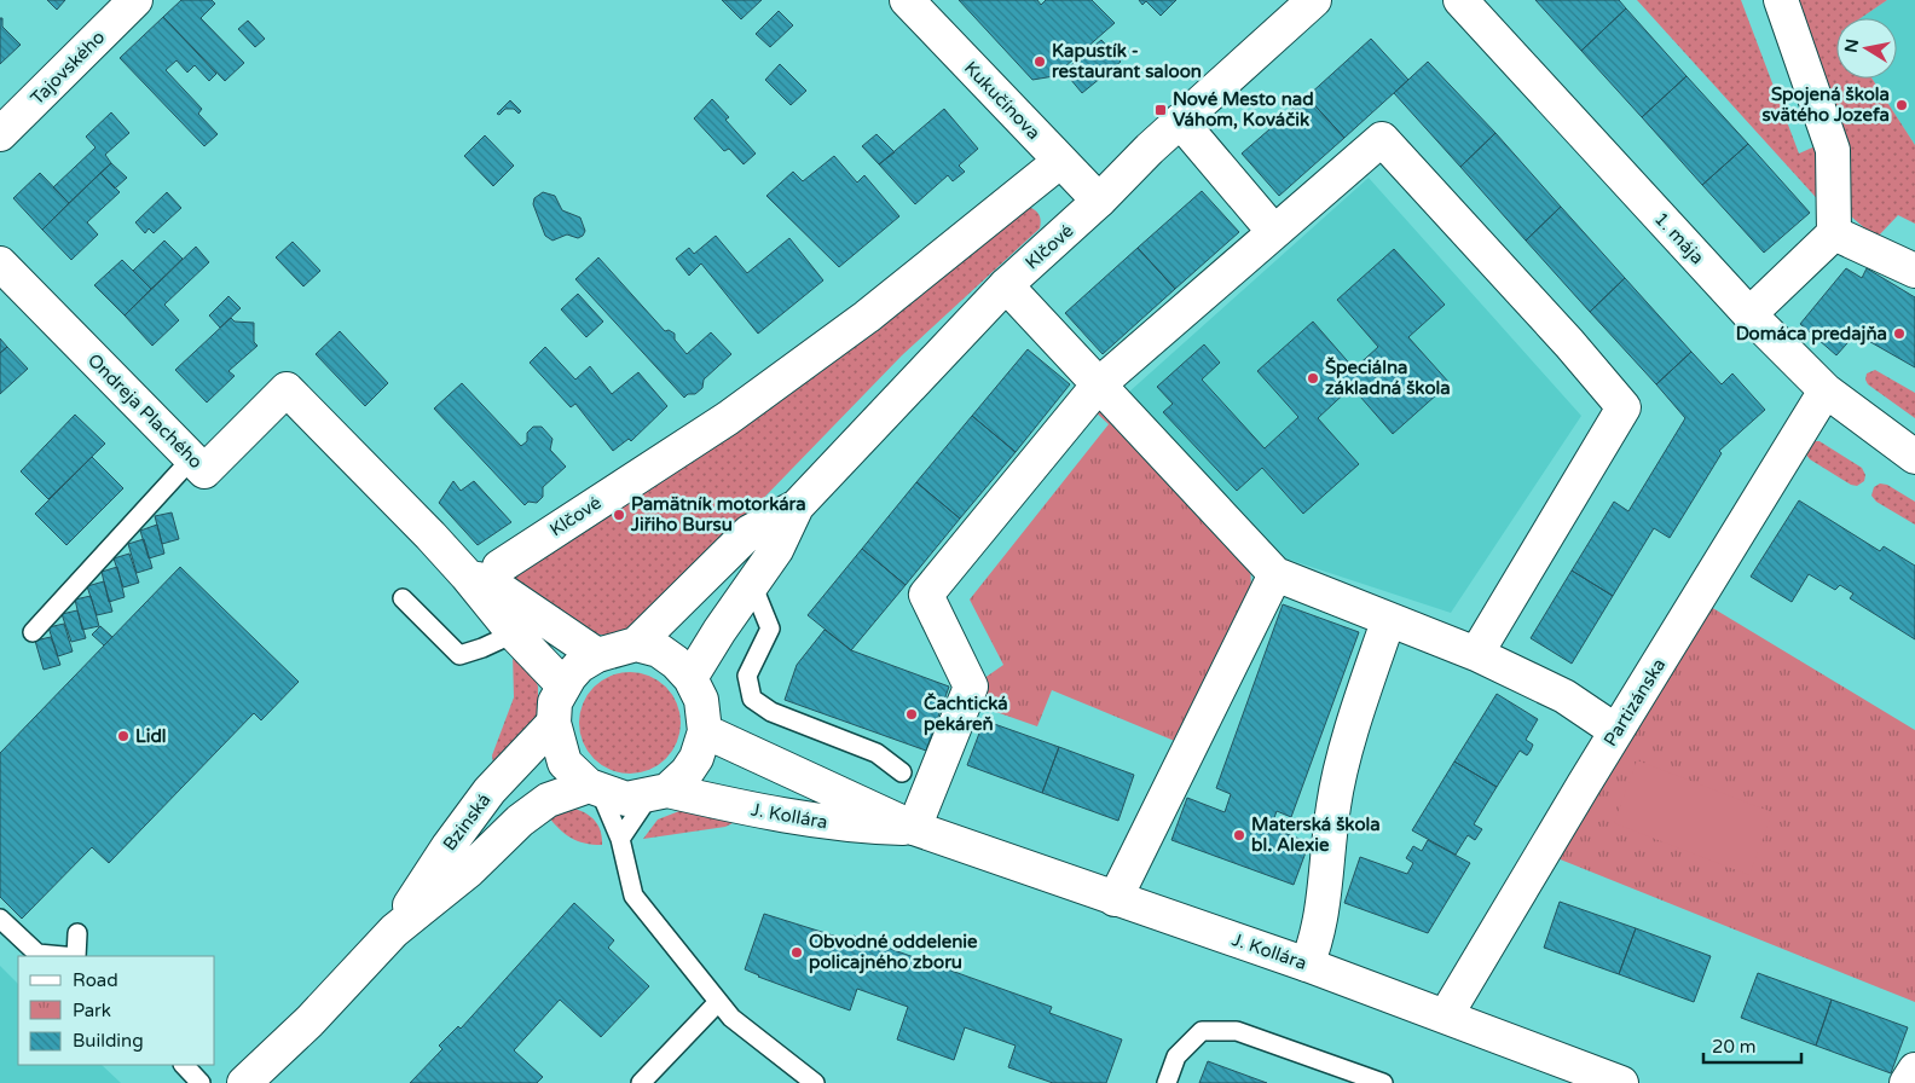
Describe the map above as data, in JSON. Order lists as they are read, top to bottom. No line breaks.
{"streets":{"street":["Tajovského","Kukučínova","1. mája","Klčové","Ondreja Plachého","Partizánska","J. Kollára","Bzinská"]},"crossings":[["Kukučínova","Klčové"],["1. mája","Partizánska"],["Klčové","Ondreja Plachého"],["Klčové","J. Kollára"],["Klčové","Bzinská"],["Ondreja Plachého","J. Kollára"],["Ondreja Plachého","Bzinská"],["Partizánska","J. Kollára"],["J. Kollára","Bzinská"]],"places":{"other":["Kapustík - restaurant saloon","Spojená škola svätého Jozefa","Domáca predajňa","Špeciálna základná škola","Pamätník motorkára Jiřiho Bursu","Čachtická pekáreň","Lidl","Materská škola bl. Alexie","Obvodné oddelenie policajného zboru"],"transit":["Nové Mesto nad Váhom, Kováčik"]},"legend":["Road","Park","Building"],"scale_bar":"20 m","north":"left"}
